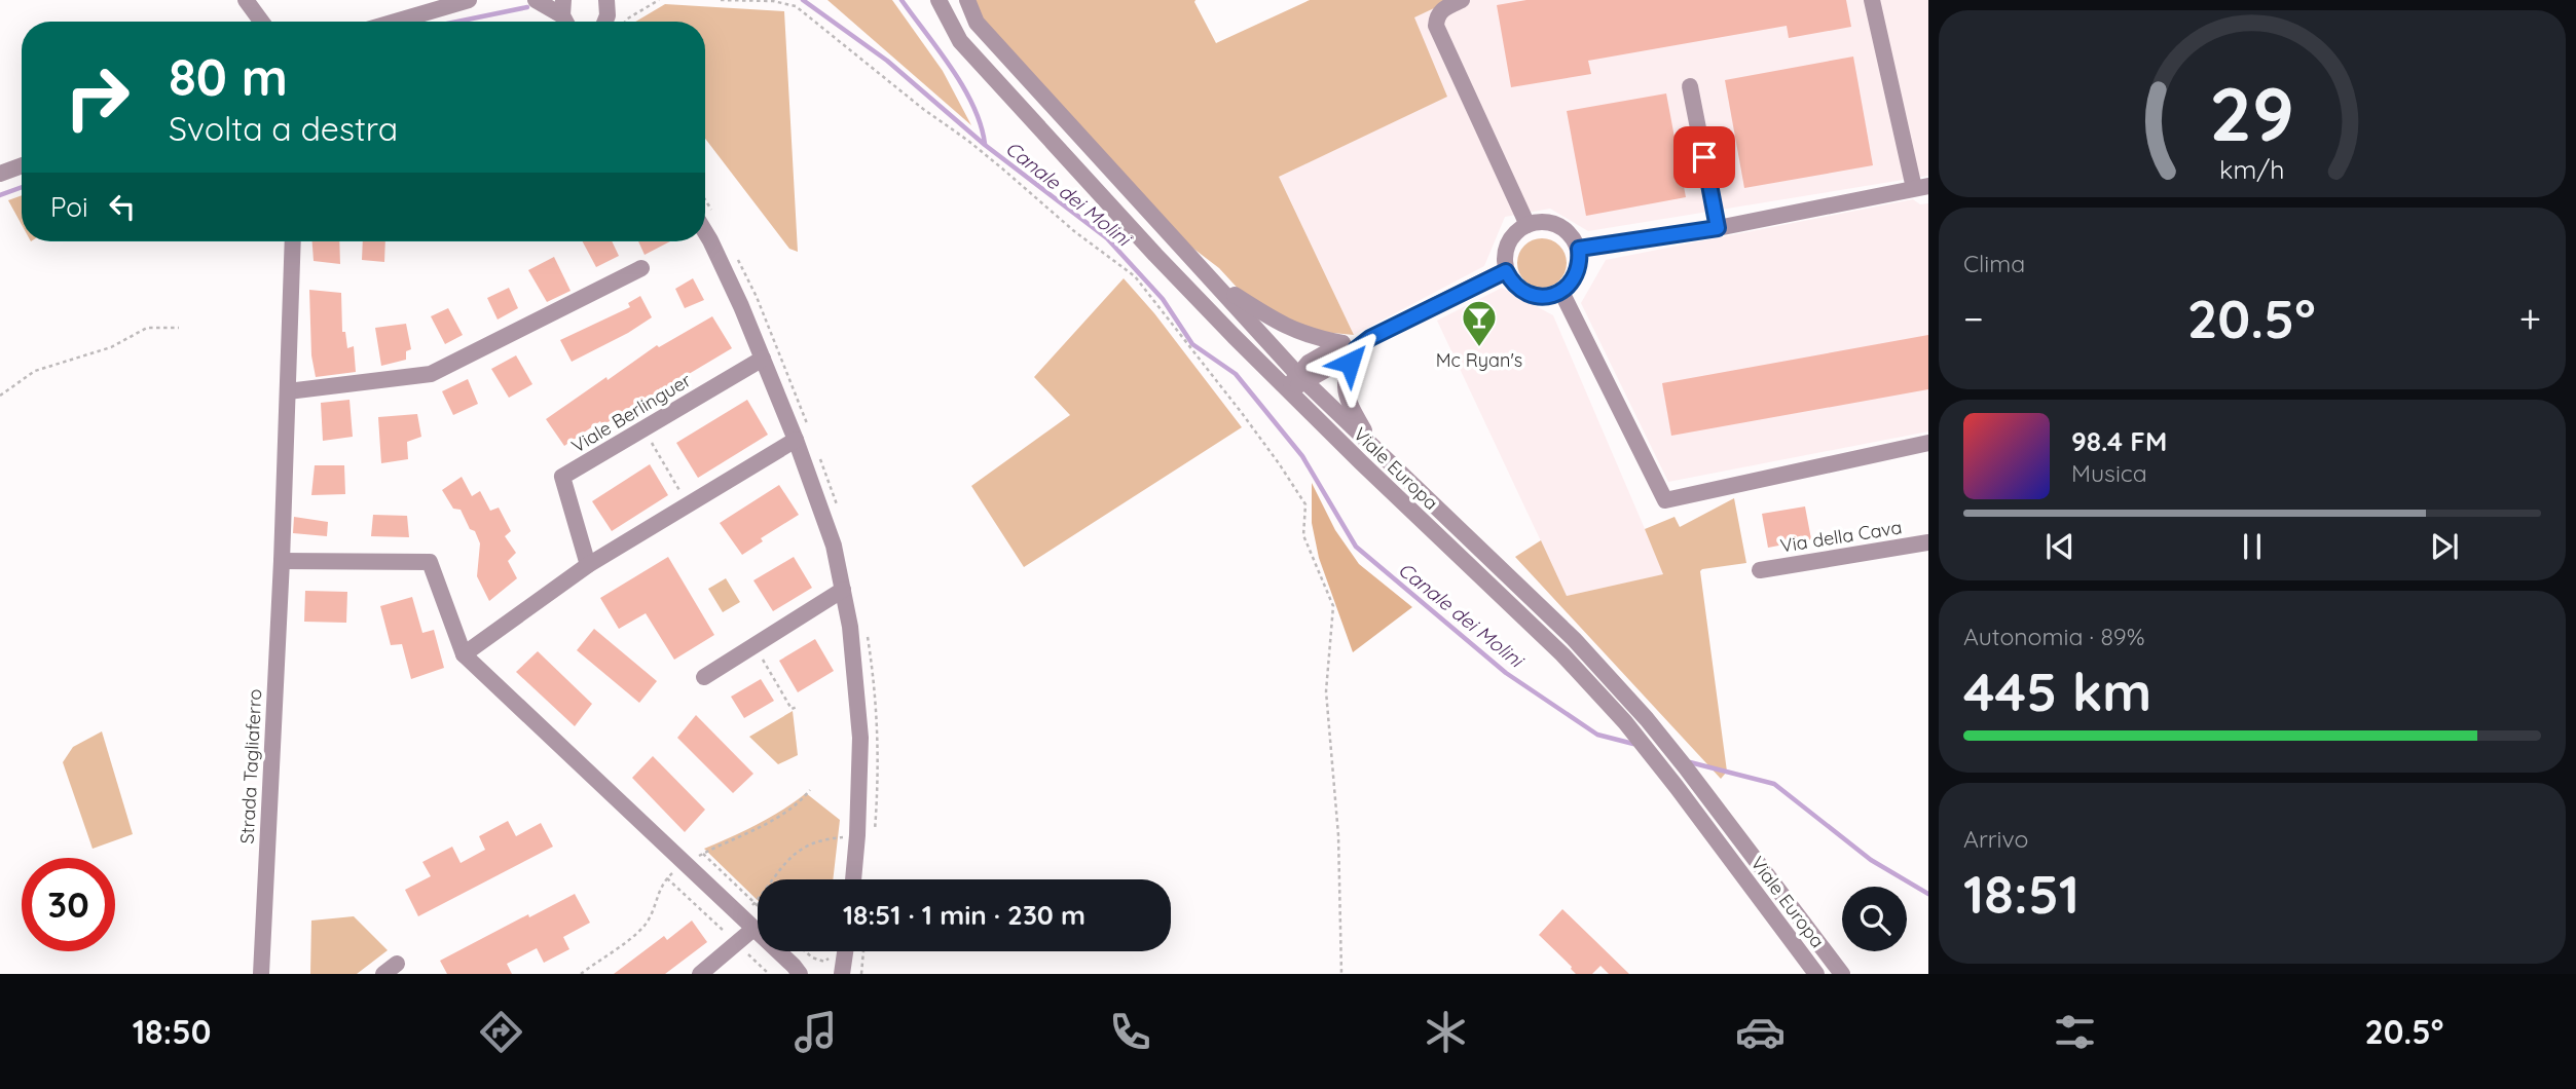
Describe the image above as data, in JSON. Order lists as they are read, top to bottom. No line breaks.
{"streets":{"street":["Viale Berlinguer","Viale Europa","Via della Cava","Strada Tagliaferro"]},"water":["Canale dei Molini"],"places":{"bar":["Mc Ryan's"]},"page":{"turn":["80 m","Svolta a destra"],"then":"Poi","tile":["Clima",["Autonomia · 89%","445 km"],["Arrivo","18:51"]],"heat":["−","20.5°","+"],"song":["98.4 FM","Musica"],"limit":"30","trip":"18:51 · 1 min · 230 m","tabs":["18:50","20.5°"],"gauge":["29","km/h"]}}
